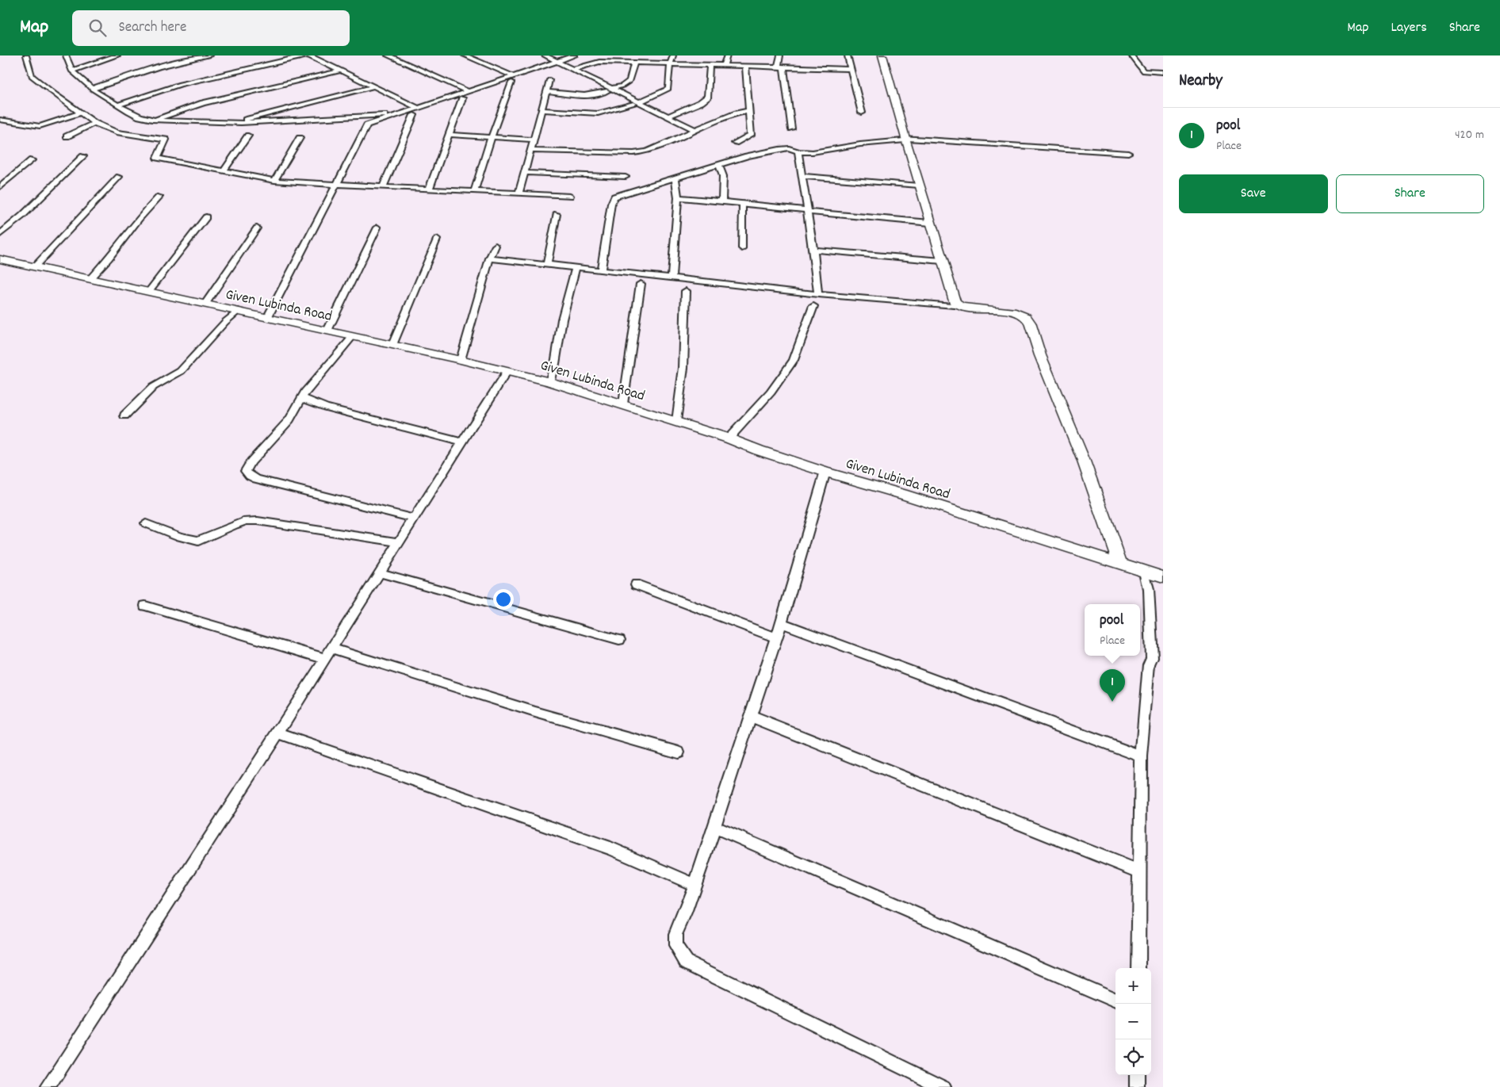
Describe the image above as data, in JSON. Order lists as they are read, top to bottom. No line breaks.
{"streets":{"street":["Given Lubinda Road"]},"page":{"header":"Map","search":"Search here","nav":["Map","Layers","Share"],"heading":"Nearby","list":[{"mark":"1","name":"pool","note":"Place","value":"420 m"}],"buttons":["Save","Share"],"popup":["pool","Place"],"pins":"1","map_buttons":["+","−"]}}
